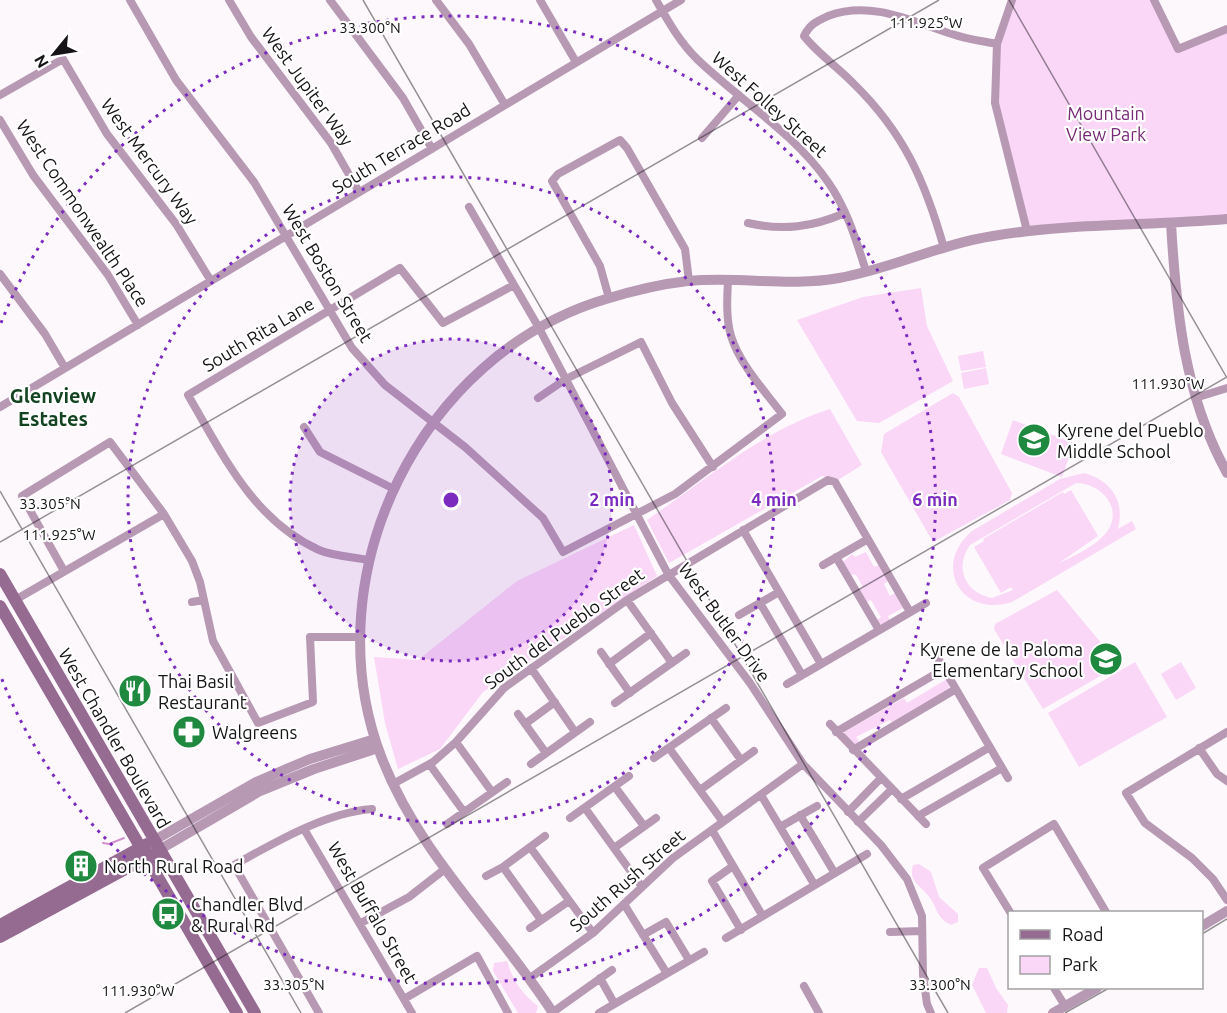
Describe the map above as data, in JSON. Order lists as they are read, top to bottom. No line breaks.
{"streets":{"main road":["West Chandler Boulevard"],"street":["West Jupiter Way","West Folley Street","South Terrace Road","West Mercury Way","West Commonwealth Place","West Boston Street","South Rita Lane","West Butler Drive","South del Pueblo Street","South Rush Street","West Buffalo Street"]},"crossings":[["West Jupiter Way","South Terrace Road"],["West Folley Street","South Terrace Road"],["South Terrace Road","West Mercury Way"],["South Terrace Road","West Commonwealth Place"],["South Terrace Road","West Boston Street"],["West Boston Street","South Rita Lane"],["West Boston Street","West Butler Drive"],["South Rita Lane","West Butler Drive"],["West Butler Drive","South del Pueblo Street"],["West Butler Drive","South Rush Street"]],"districts":["Glenview Estates"],"parks":["Mountain View Park"],"places":{"school or university":["Kyrene del Pueblo Middle School","Kyrene de la Paloma Elementary School"],"restaurant":["Thai Basil Restaurant"],"pharmacy":["Walgreens"],"building":["North Rural Road"],"bus stop":["Chandler Blvd & Rural Rd"]},"legend":["Road","Park"],"north":"bottom left","coordinates":["111.925°W","33.300°N","111.930°W","33.305°N"],"rings":["2 min","4 min","6 min"]}
